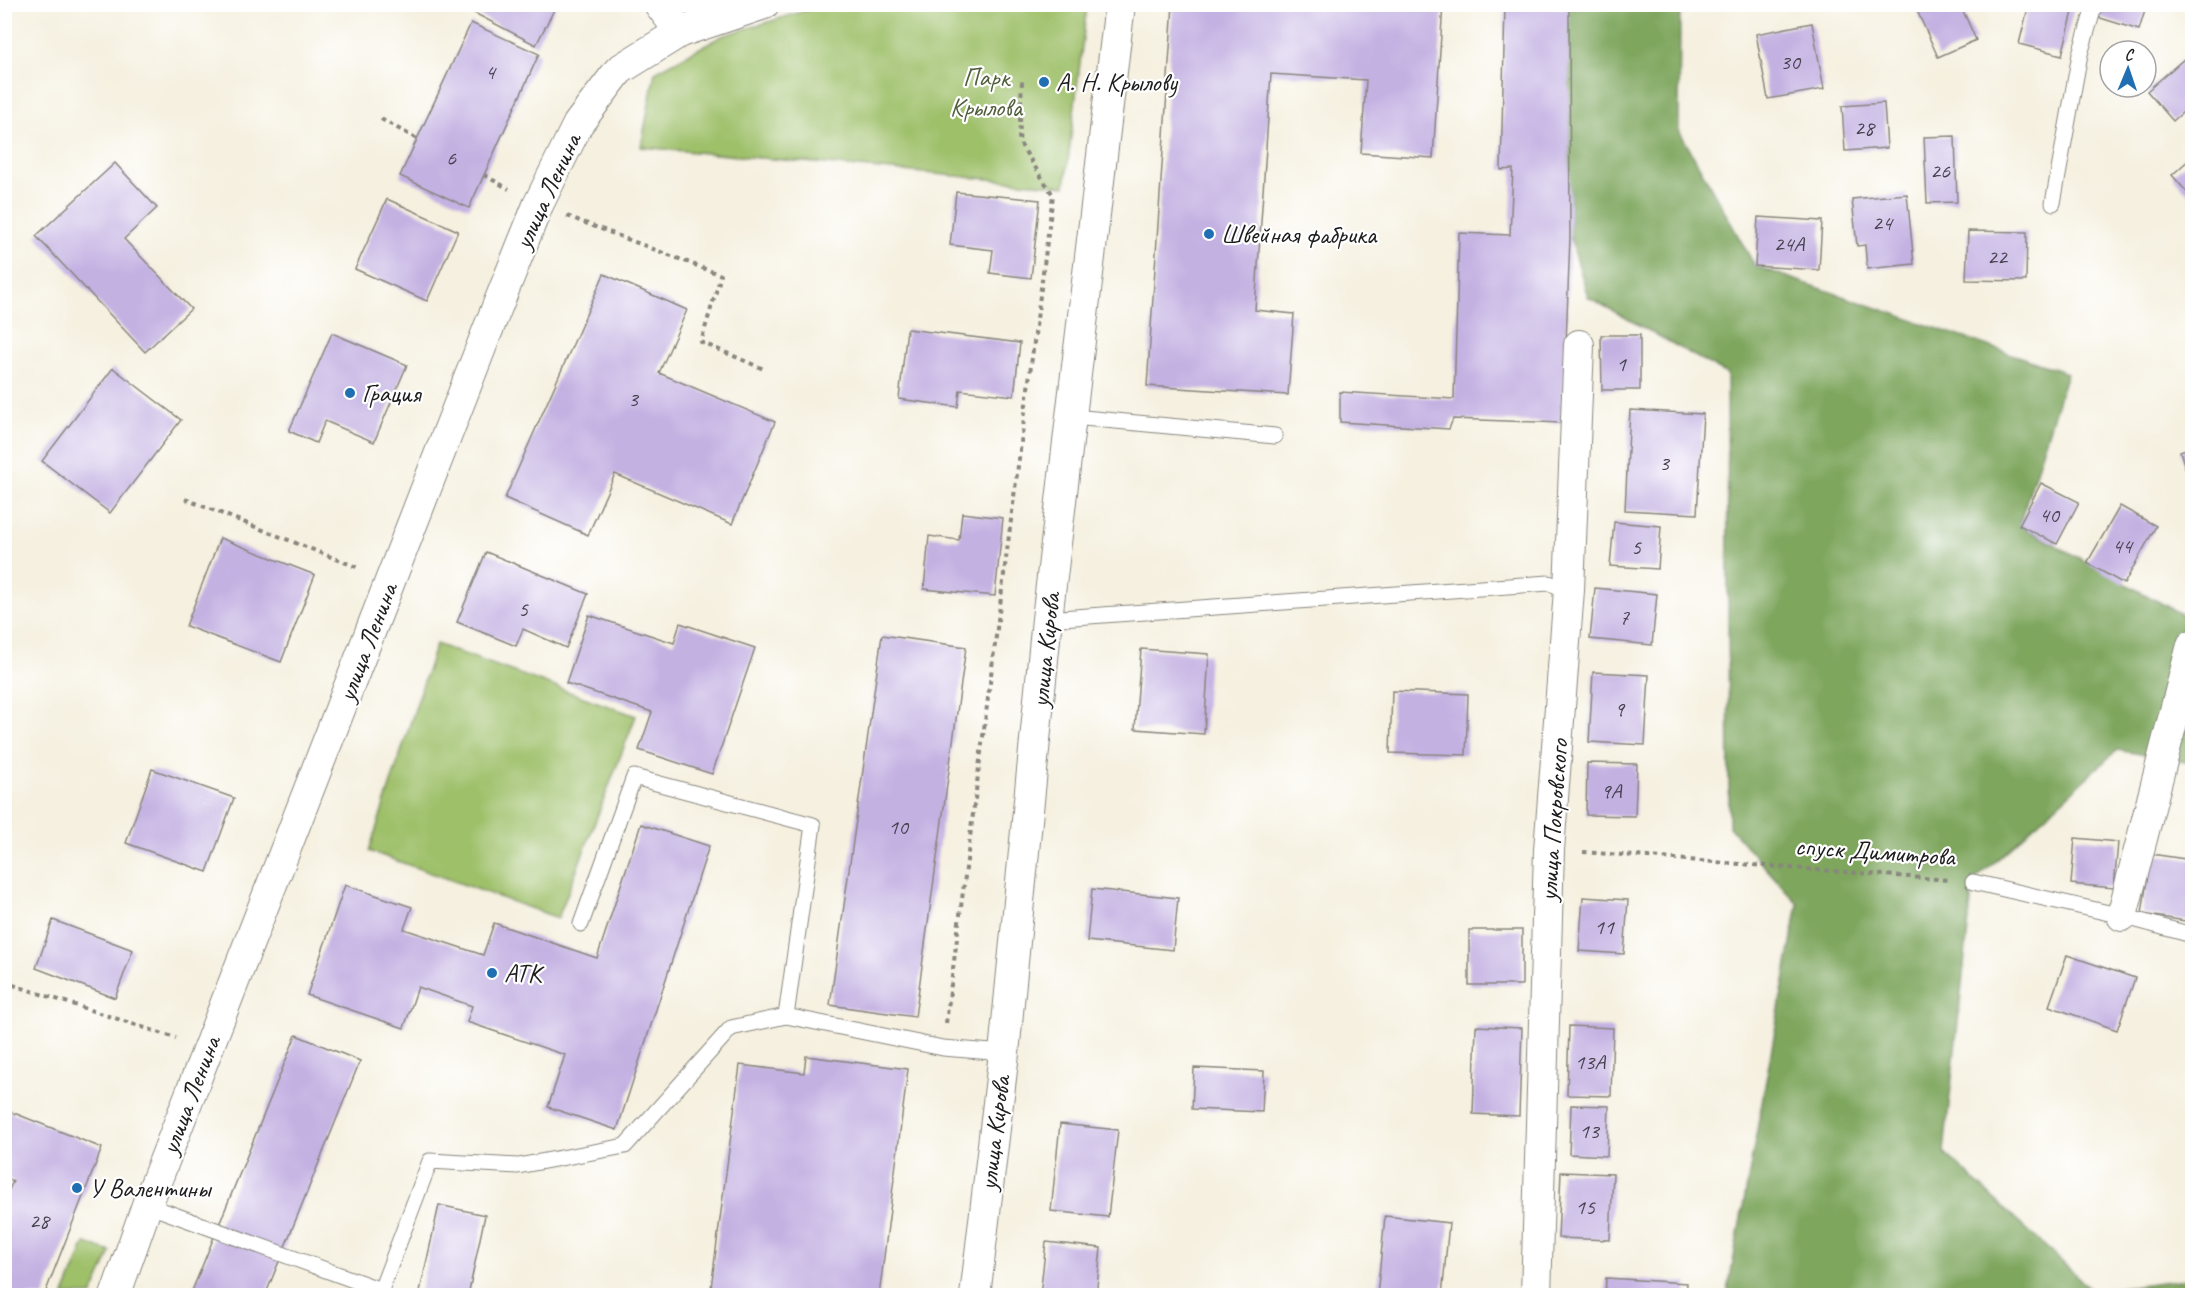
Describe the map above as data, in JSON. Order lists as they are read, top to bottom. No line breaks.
{"streets":{"street":["улица Ленина","улица Кирова","улица Покровского"],"lane":["спуск Димитрова"]},"crossings":[["улица Покровского","спуск Димитрова"]],"parks":["Парк Крылова"],"places":["А. Н. Крылову","Швейная фабрика","Грация","АТК","У Валентины"],"house_numbers":["30","4","28","6","26","24","24А","22","1","3","3","40","44","5","5","7","9","9А","10","11","13А","13","15","28"],"north":"top"}
